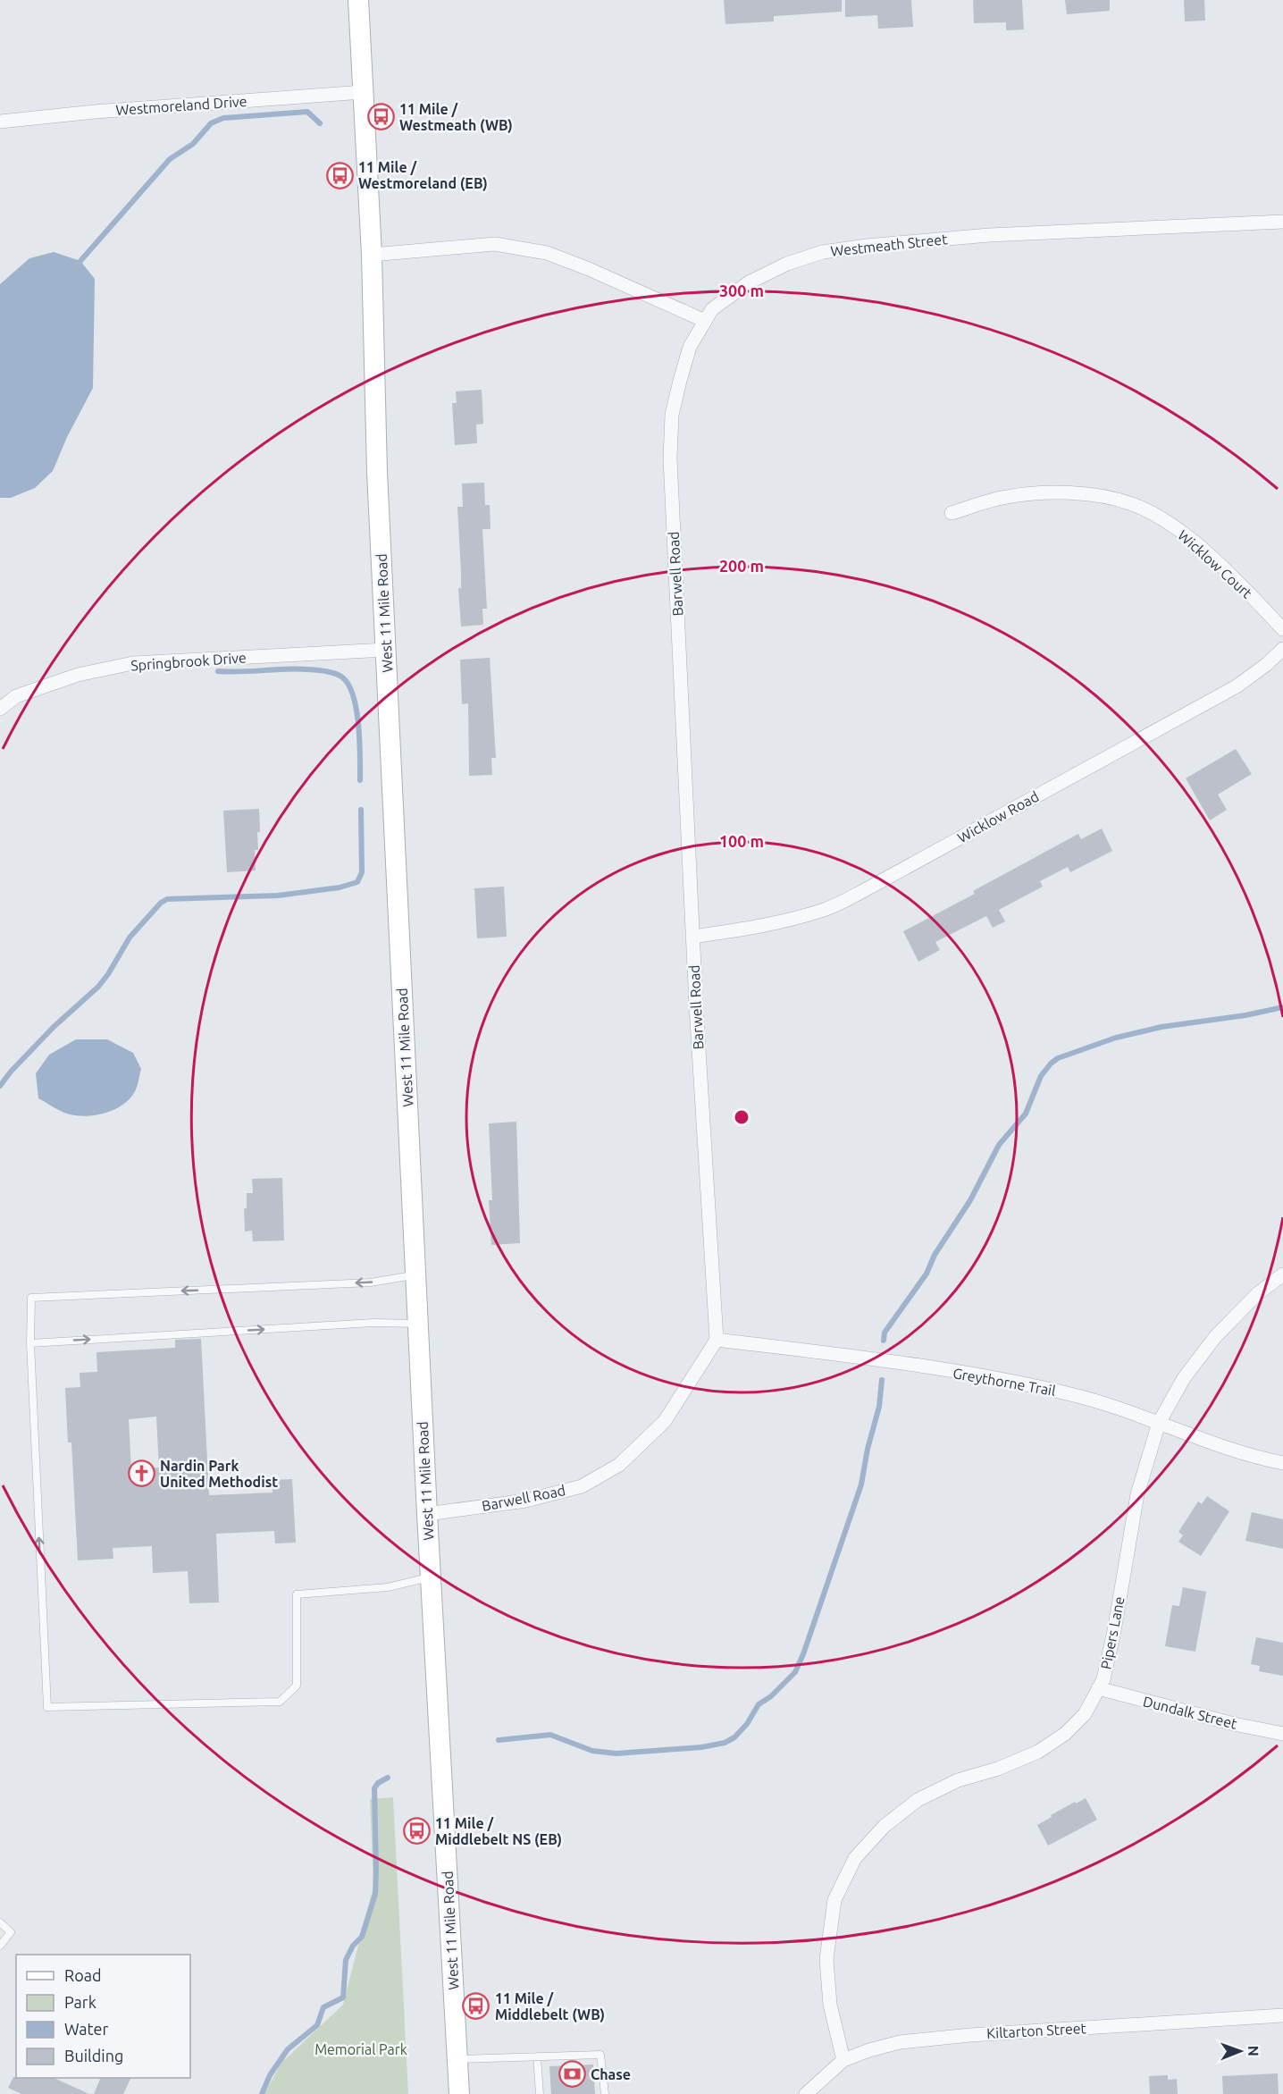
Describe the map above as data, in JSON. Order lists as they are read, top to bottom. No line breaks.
{"streets":{"street":["Westmoreland Drive","Westmeath Street","Wicklow Court","Barwell Road","West 11 Mile Road","Springbrook Drive","Wicklow Road","Greythorne Trail","Pipers Lane","Dundalk Street","Kiltarton Street"]},"crossings":[["Westmoreland Drive","West 11 Mile Road"],["Westmeath Street","Barwell Road"],["Barwell Road","West 11 Mile Road"],["Barwell Road","Wicklow Road"],["Barwell Road","Greythorne Trail"],["West 11 Mile Road","Springbrook Drive"],["Greythorne Trail","Pipers Lane"],["Pipers Lane","Dundalk Street"],["Pipers Lane","Kiltarton Street"]],"parks":["Memorial Park"],"places":{"bus stop":["11 Mile / Westmeath (WB)","11 Mile / Westmoreland (EB)","11 Mile / Middlebelt NS (EB)","11 Mile / Middlebelt (WB)"],"church":["Nardin Park United Methodist"],"bank":["Chase"]},"legend":["Road","Park","Water","Building"],"north":"right","rings":["300 m","200 m","100 m"]}
